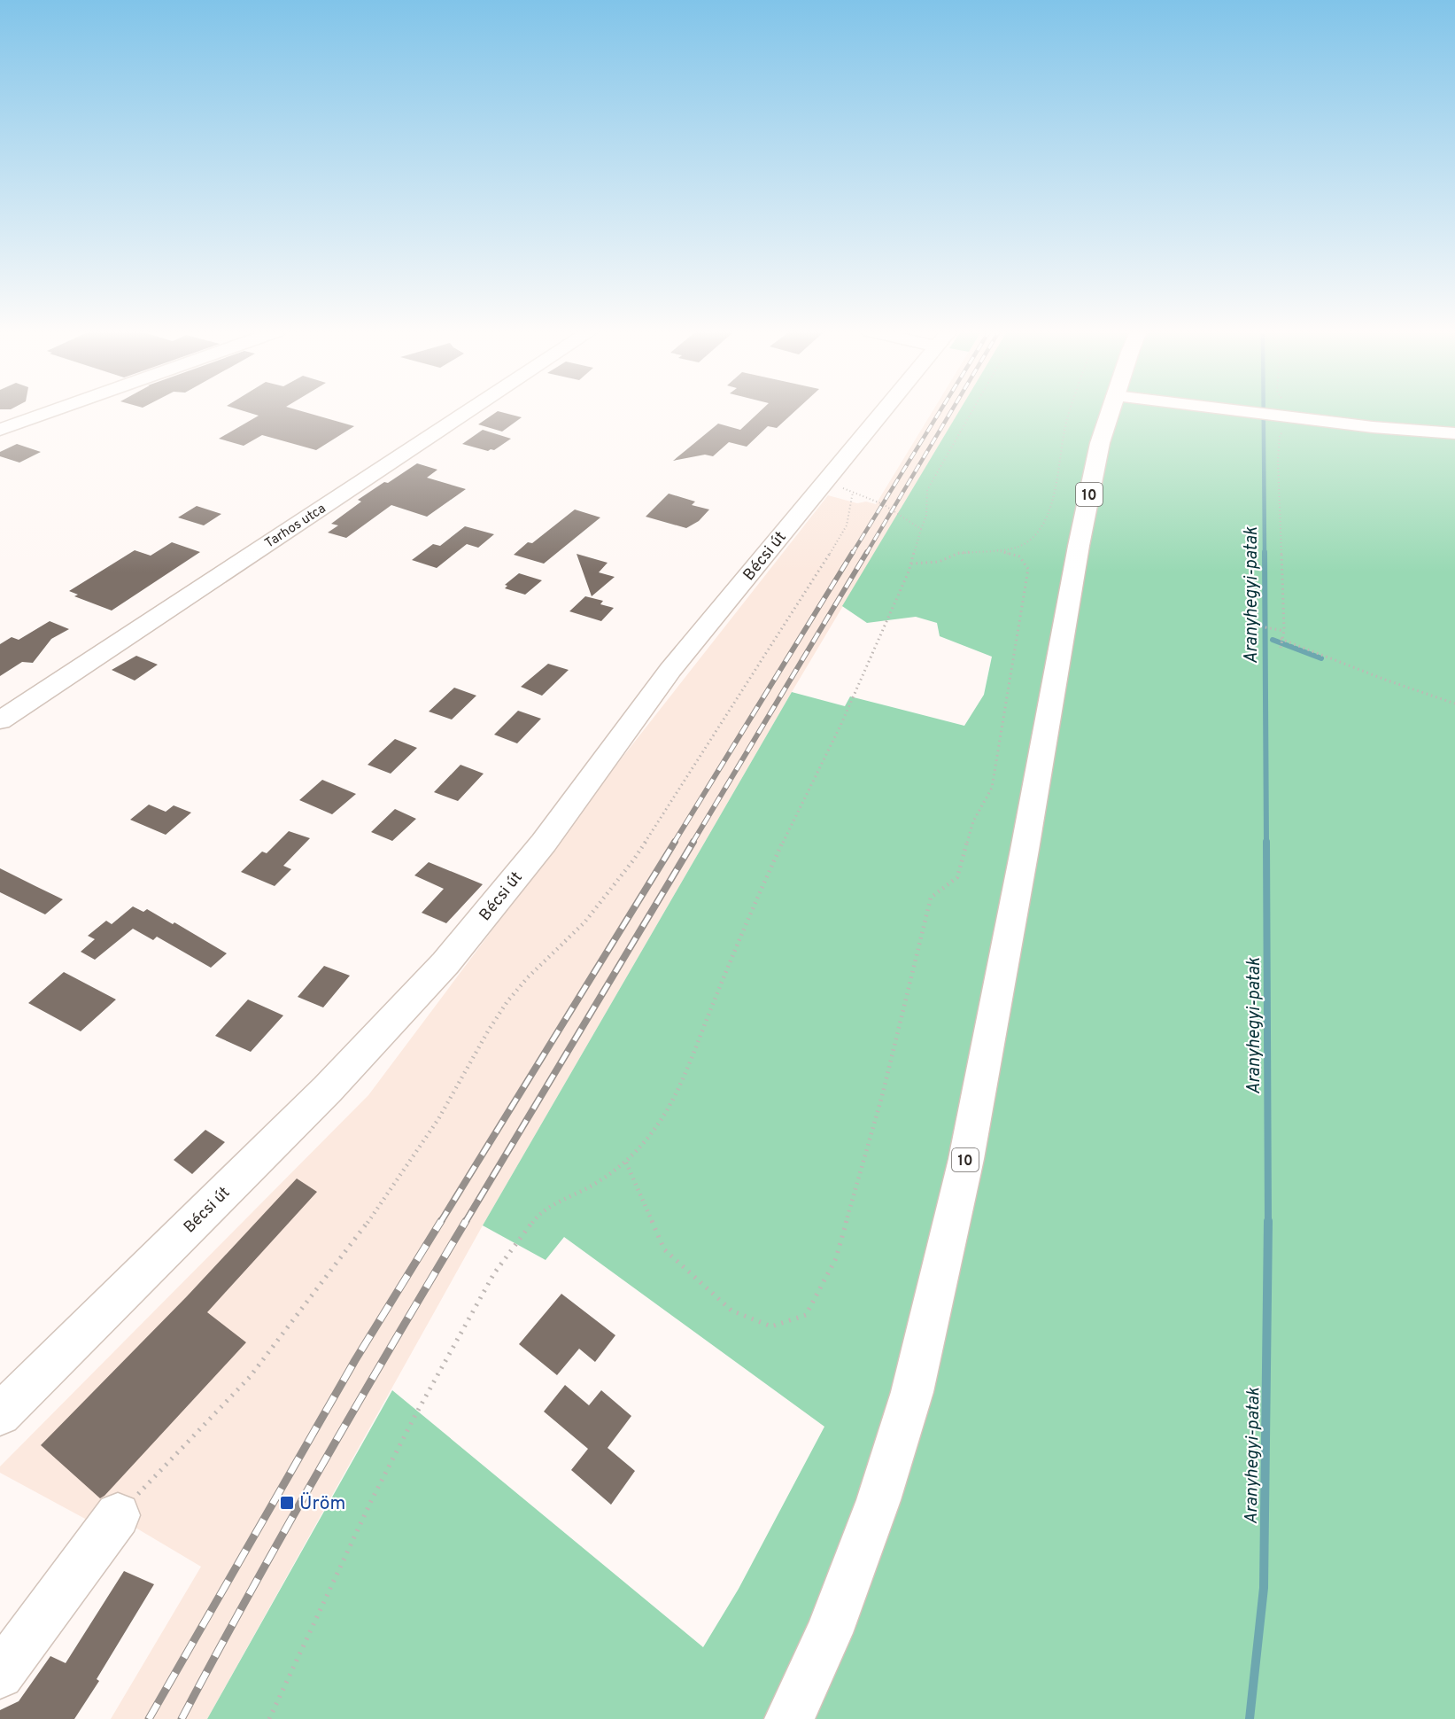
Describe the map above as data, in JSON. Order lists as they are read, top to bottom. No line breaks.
{"streets":{"street":["10","Tarhos utca","Bécsi út"]},"water":["Aranyhegyi-patak"],"places":{"transit":["Üröm"]}}
